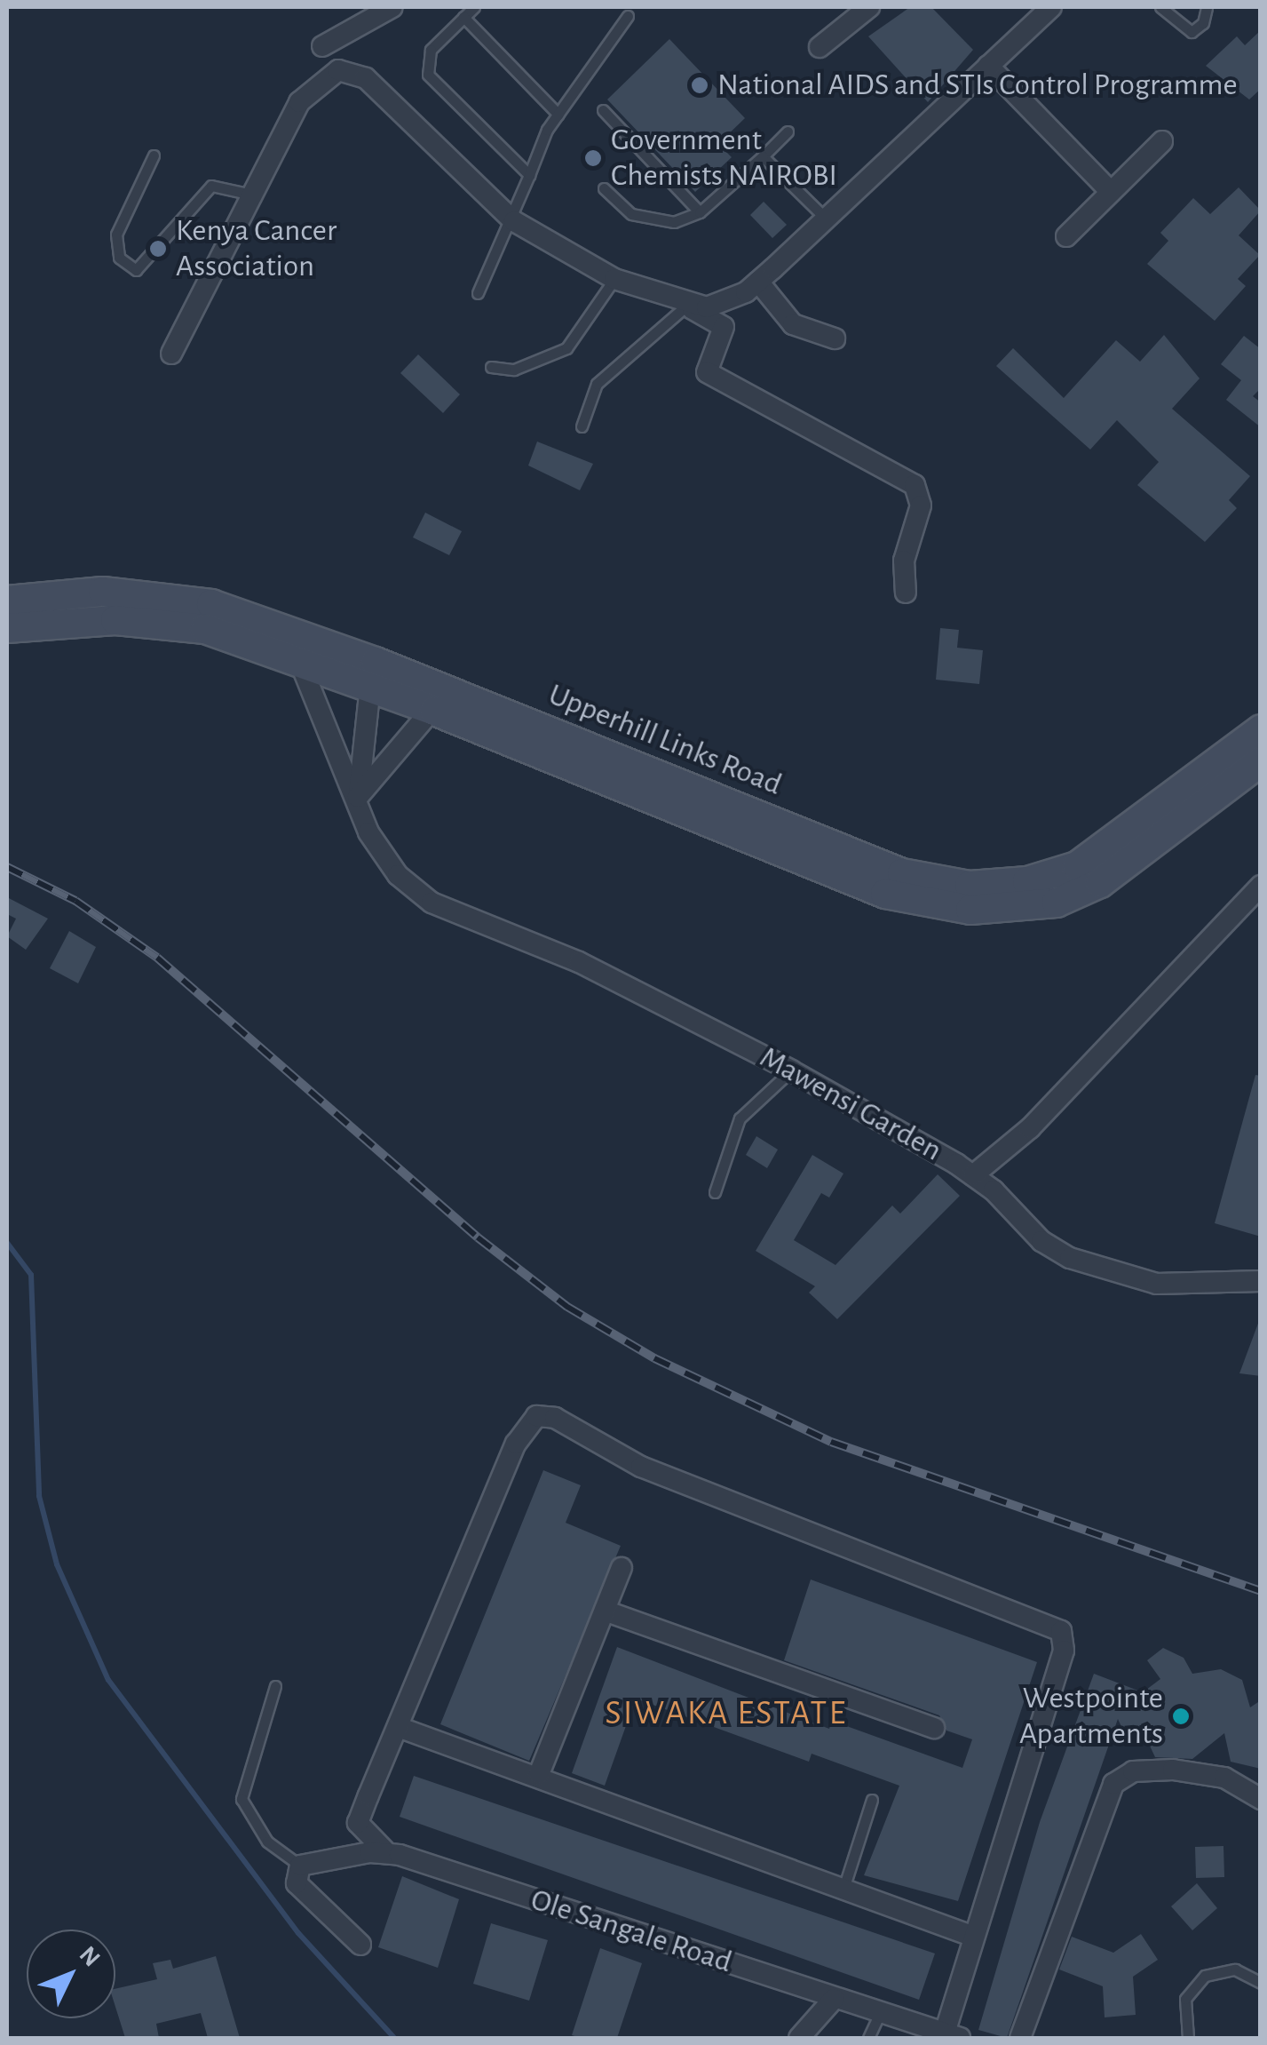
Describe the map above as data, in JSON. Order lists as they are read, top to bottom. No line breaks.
{"streets":{"street":["Upperhill Links Road","Mawensi Garden","Ole Sangale Road"]},"crossings":[["Upperhill Links Road","Mawensi Garden"]],"districts":["SIWAKA ESTATE"],"places":["National AIDS and STIs Control Programme","Government Chemists NAIROBI","Kenya Cancer Association","Westpointe Apartments"],"north":"top right"}
